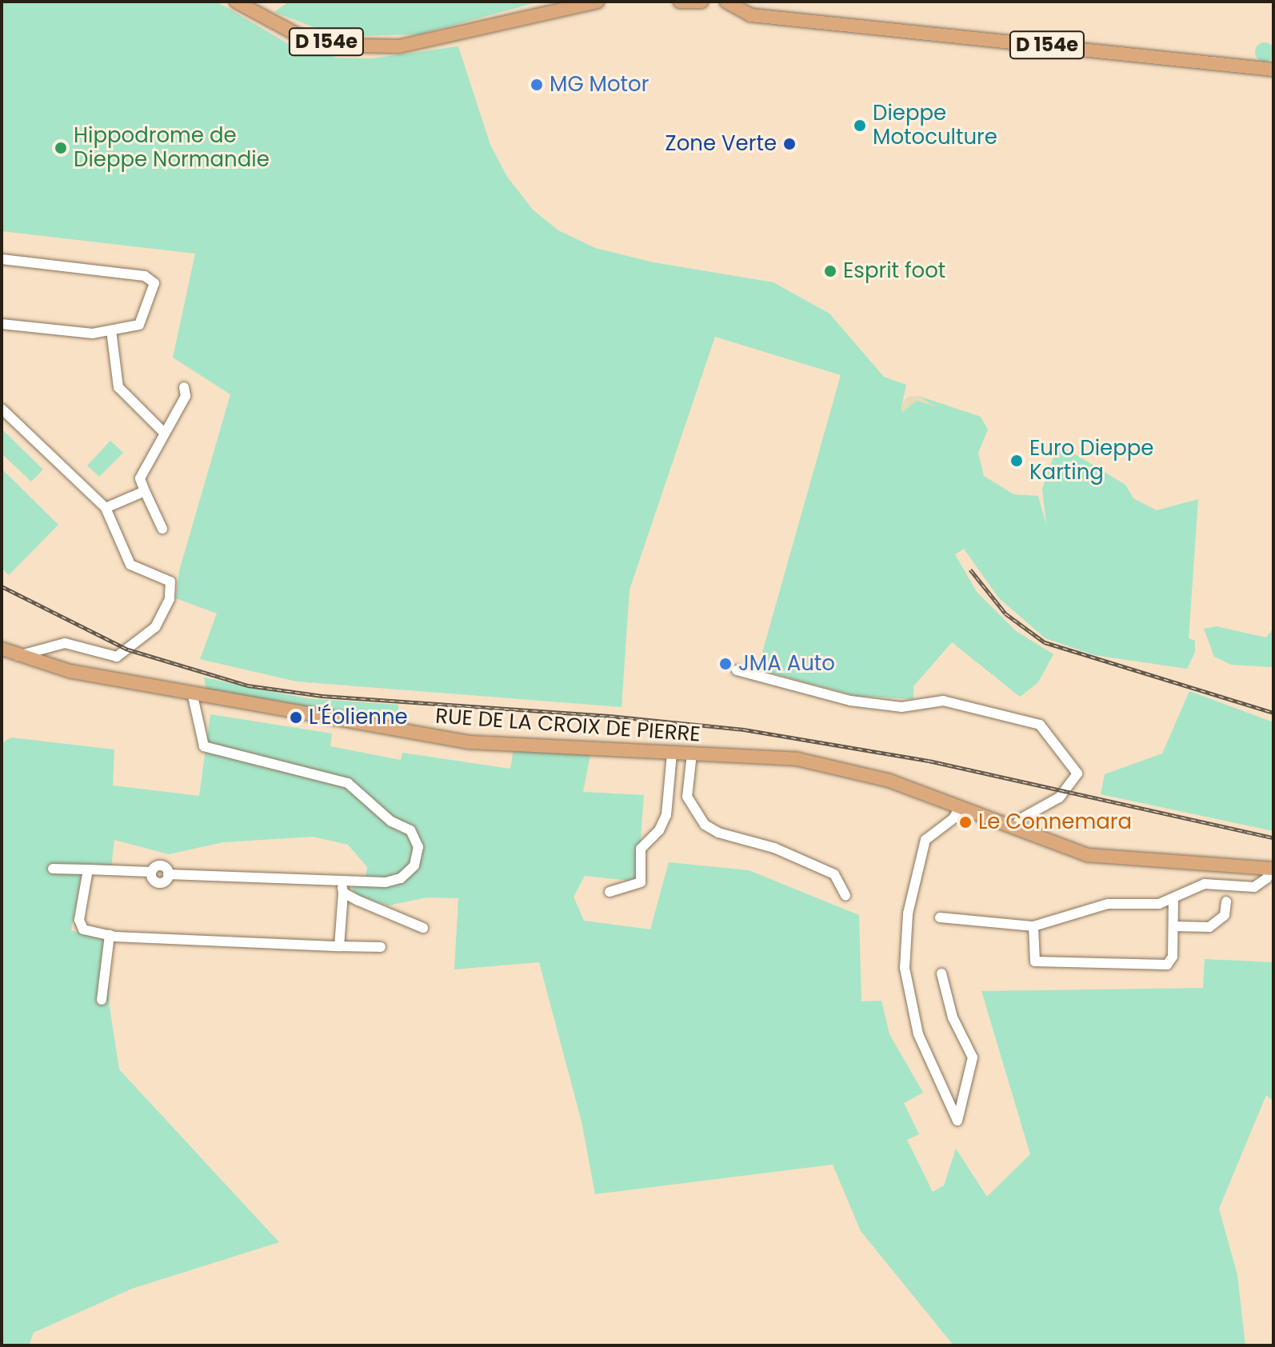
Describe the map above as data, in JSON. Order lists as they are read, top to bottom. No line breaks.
{"streets":{"main road":["D 154e","RUE DE LA CROIX DE PIERRE"]},"places":["MG Motor","Dieppe Motoculture","Zone Verte","Hippodrome de Dieppe Normandie","Esprit foot","Euro Dieppe Karting","JMA Auto","L'Éolienne","Le Connemara"]}
